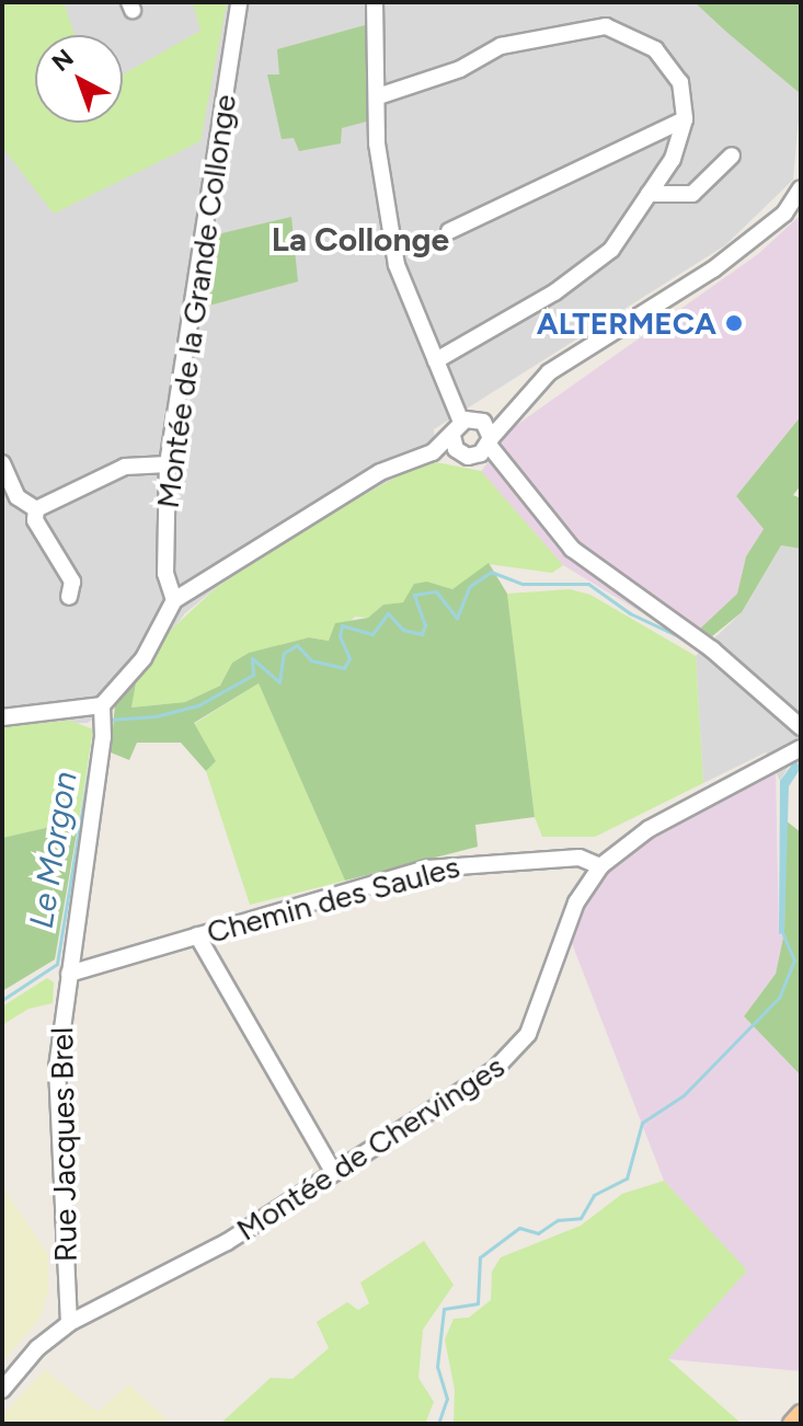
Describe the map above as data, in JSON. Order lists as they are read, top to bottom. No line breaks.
{"streets":{"street":["Montée de la Grande Collonge","Chemin des Saules","Rue Jacques Brel","Montée de Chervinges"]},"crossings":[["Chemin des Saules","Rue Jacques Brel"],["Chemin des Saules","Montée de Chervinges"],["Rue Jacques Brel","Montée de Chervinges"]],"districts":["La Collonge"],"water":["Le Morgon"],"places":["ALTERMECA"],"north":"top left"}
